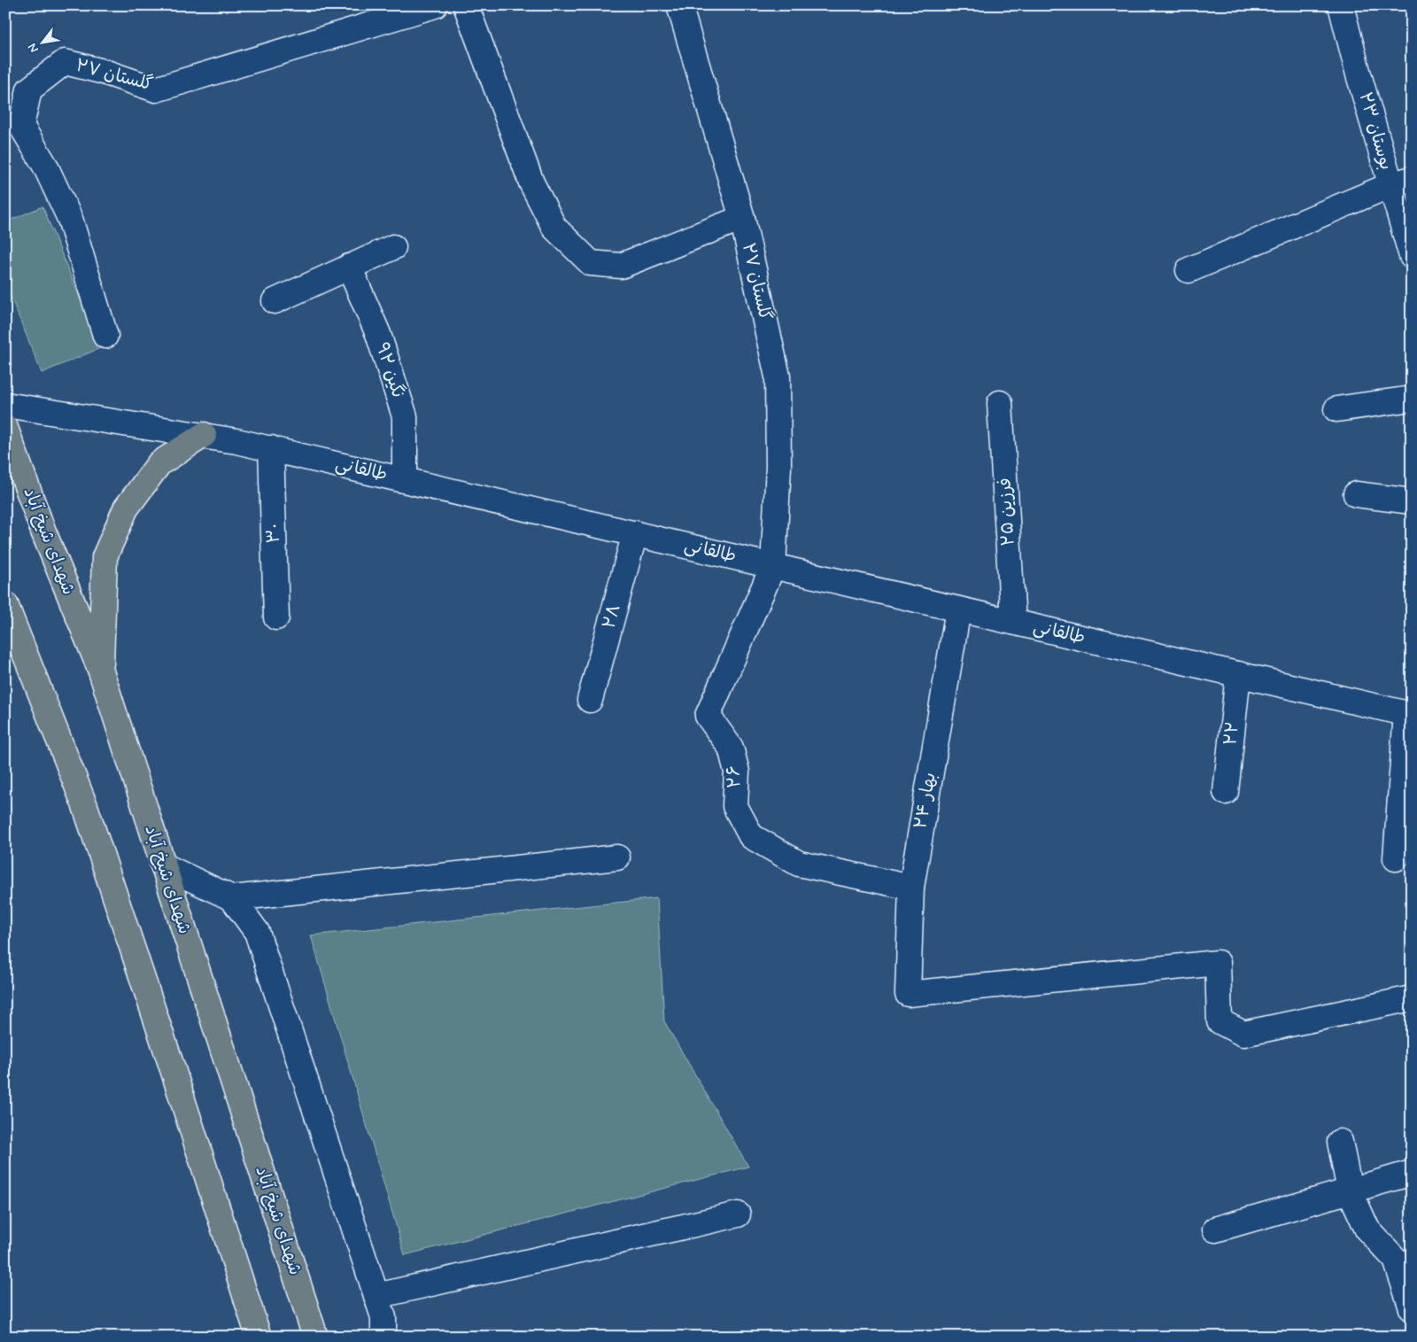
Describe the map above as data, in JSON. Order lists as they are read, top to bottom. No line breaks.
{"streets":{"main road":["شهدای شیخ آباد"],"street":["گلستان ۲۷","بوستان ۲۳","نگین ۹۲","طالقانی","فرزین ۲۵","۳۰","۲۸","۲۲","۲۶","بهار ۲۴"]},"crossings":[["گلستان ۲۷","طالقانی"],["گلستان ۲۷","۲۶"],["نگین ۹۲","طالقانی"],["طالقانی","فرزین ۲۵"],["طالقانی","۳۰"],["طالقانی","۲۸"],["طالقانی","۲۲"],["طالقانی","۲۶"],["طالقانی","بهار ۲۴"],["۲۶","بهار ۲۴"]],"north":"bottom left"}
